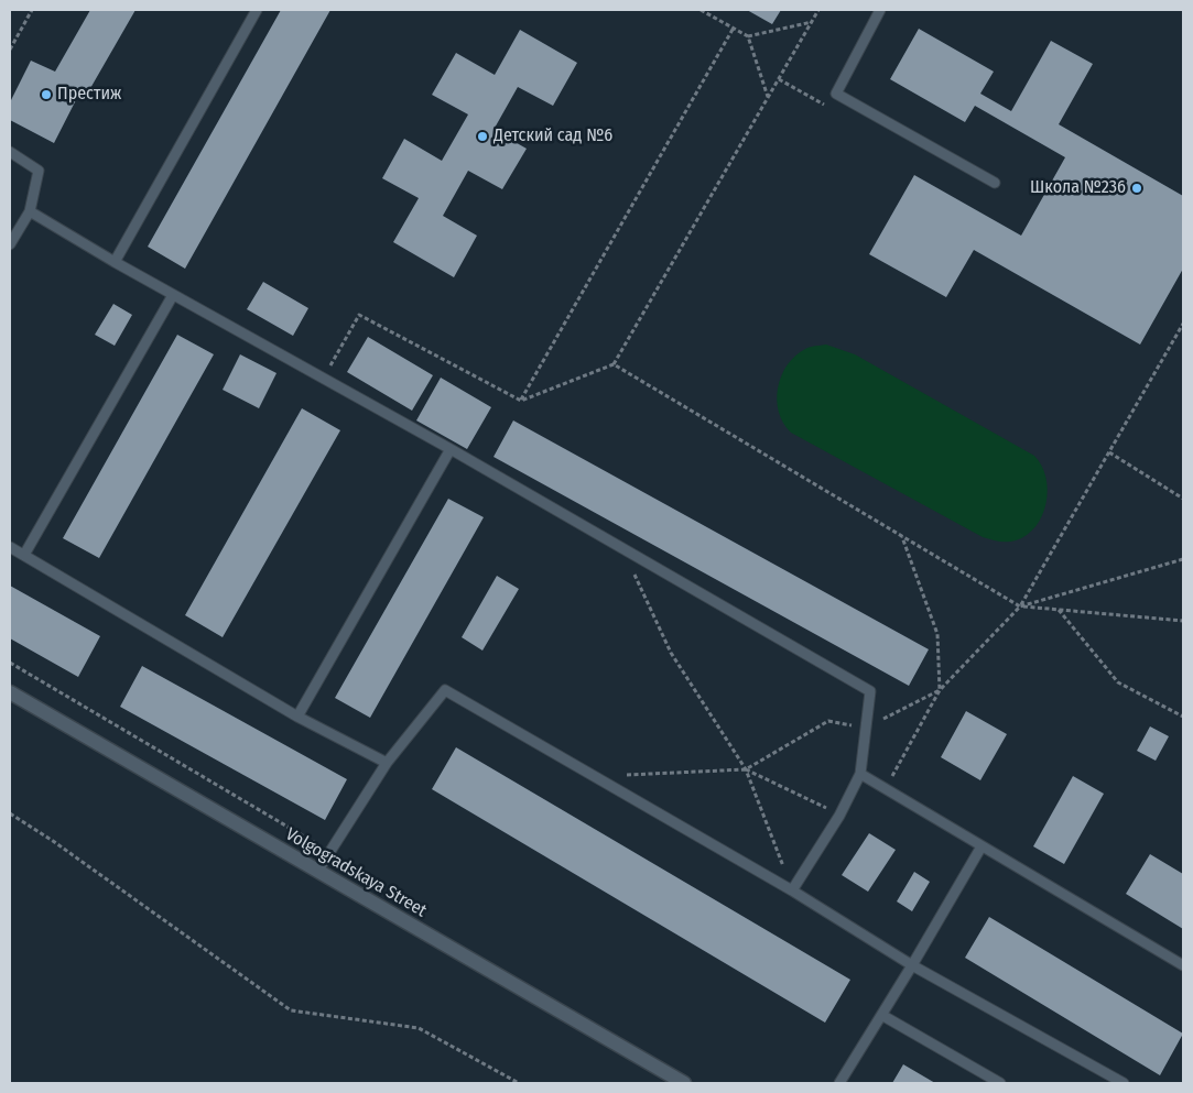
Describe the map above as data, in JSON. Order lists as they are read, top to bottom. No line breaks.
{"streets":{"street":["Volgogradskaya Street"]},"places":["Престиж","Детский сад №6","Школа №236"]}
